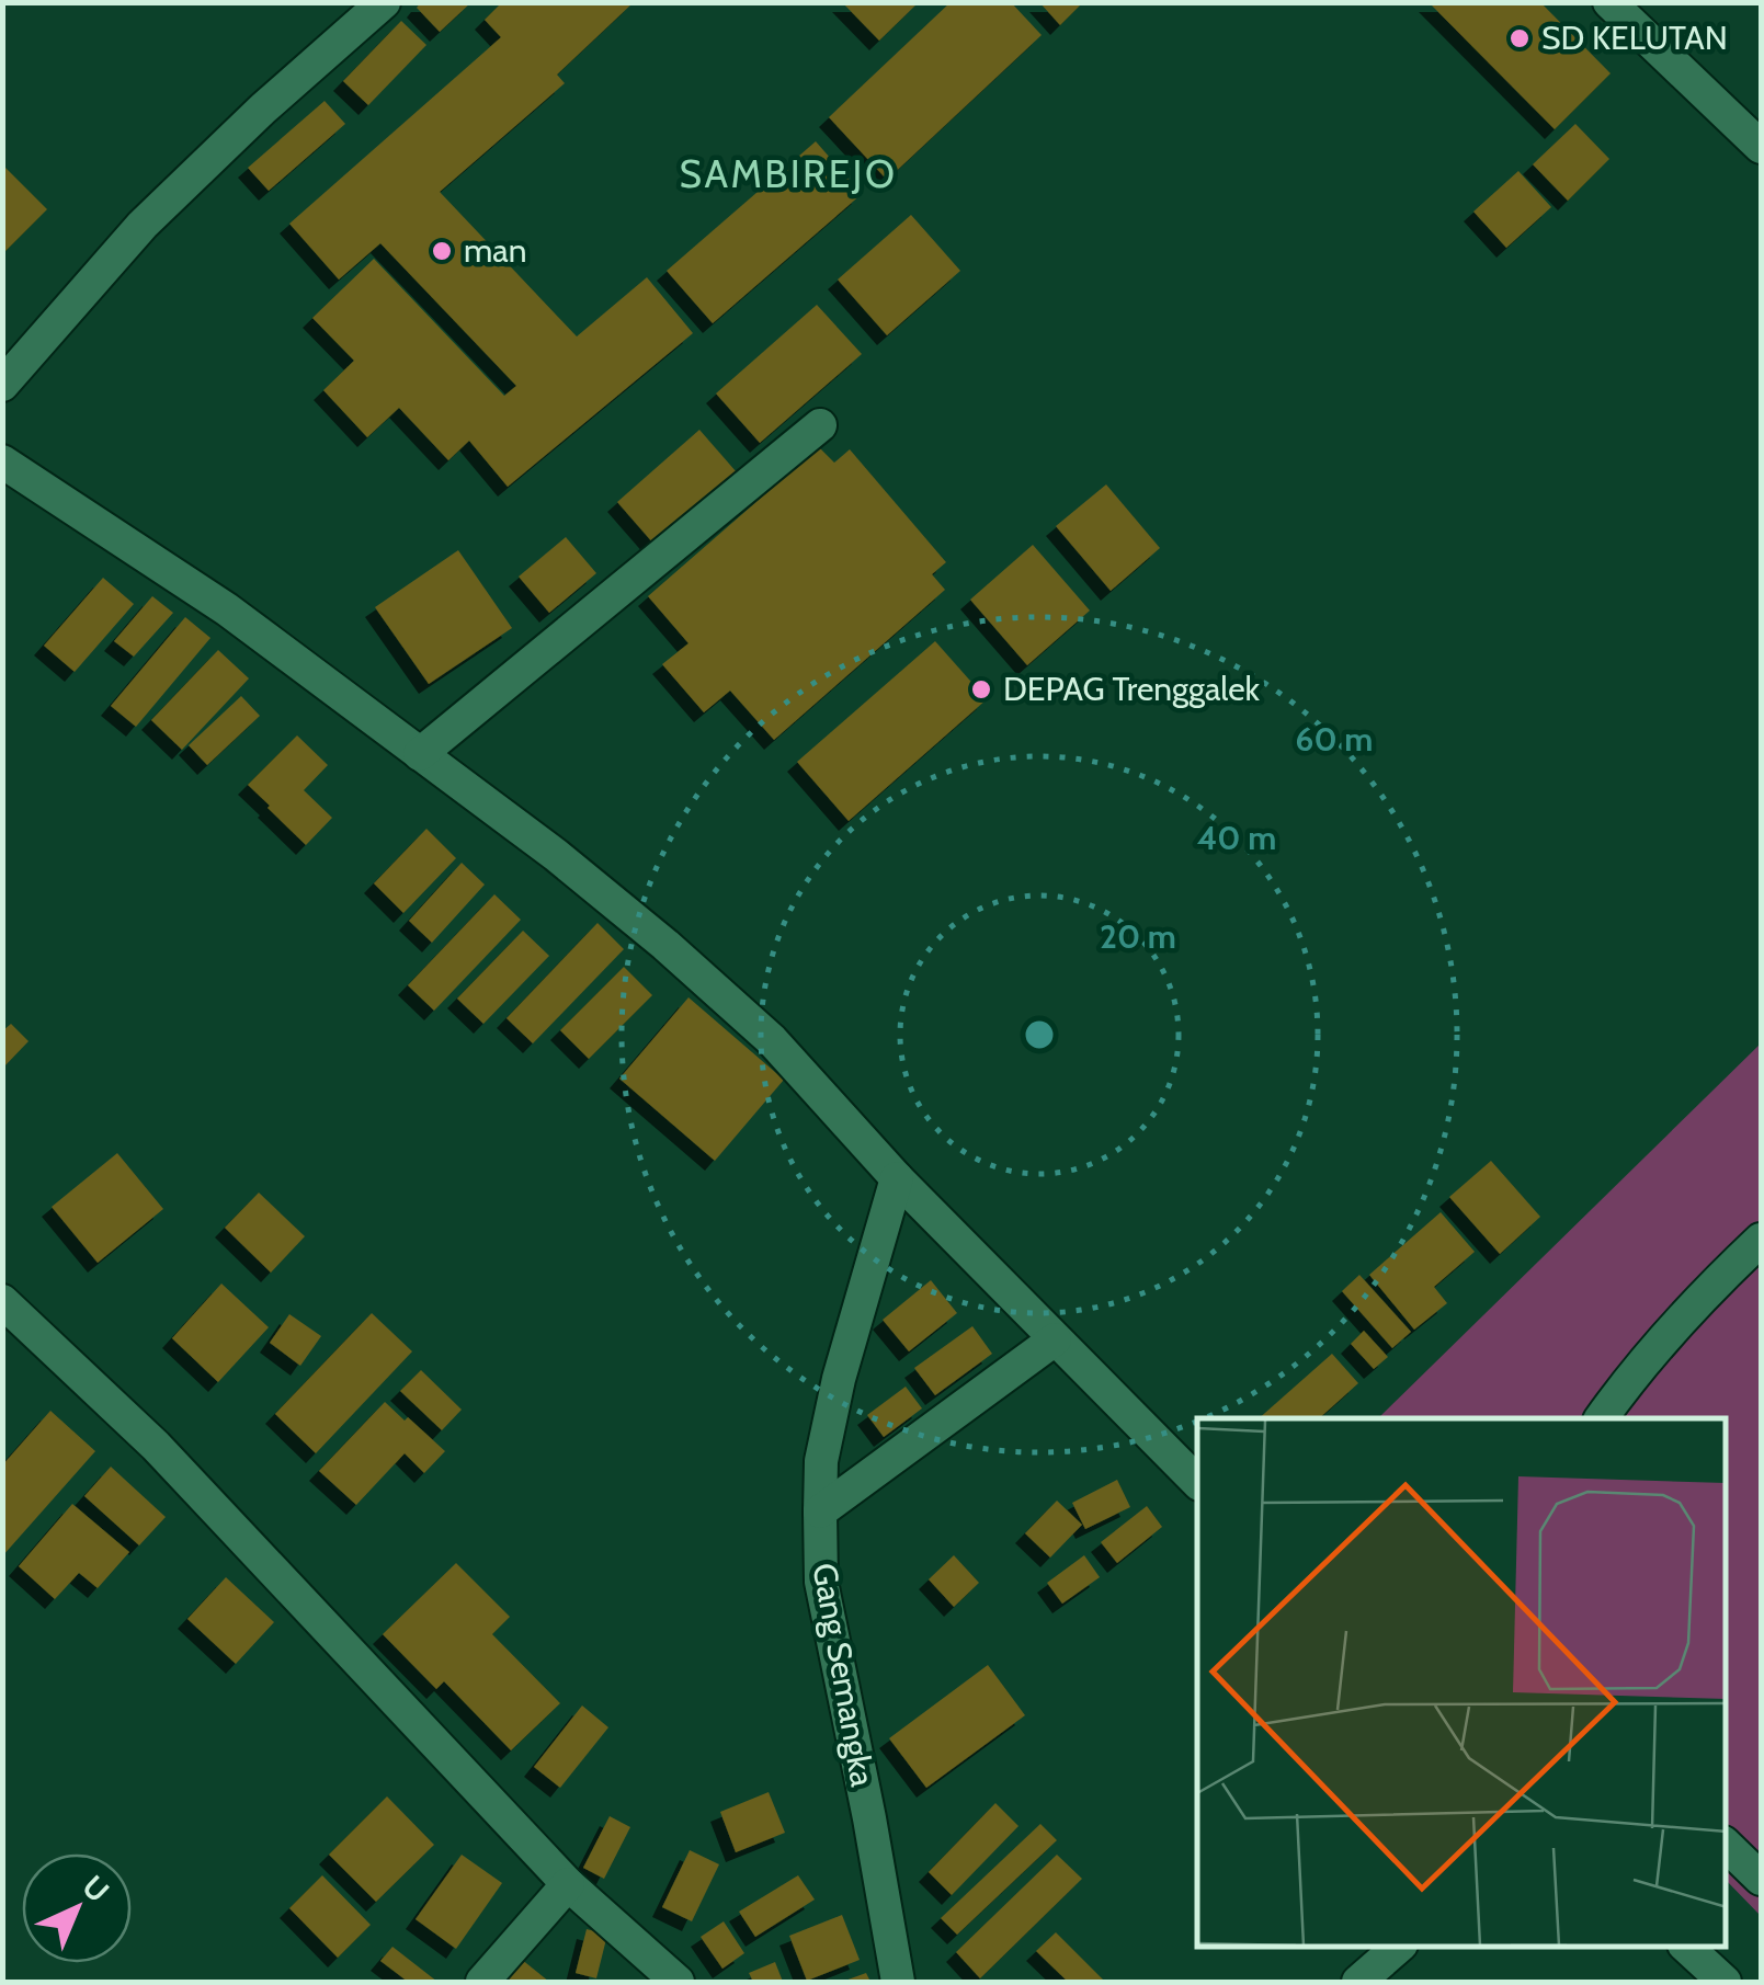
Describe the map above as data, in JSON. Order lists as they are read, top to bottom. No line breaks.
{"streets":{"street":["Gang Semangka"]},"districts":["SAMBIREJO"],"places":["SD KELUTAN","man","DEPAG Trenggalek"],"north":"top right","rings":["60 m","40 m","20 m"]}
